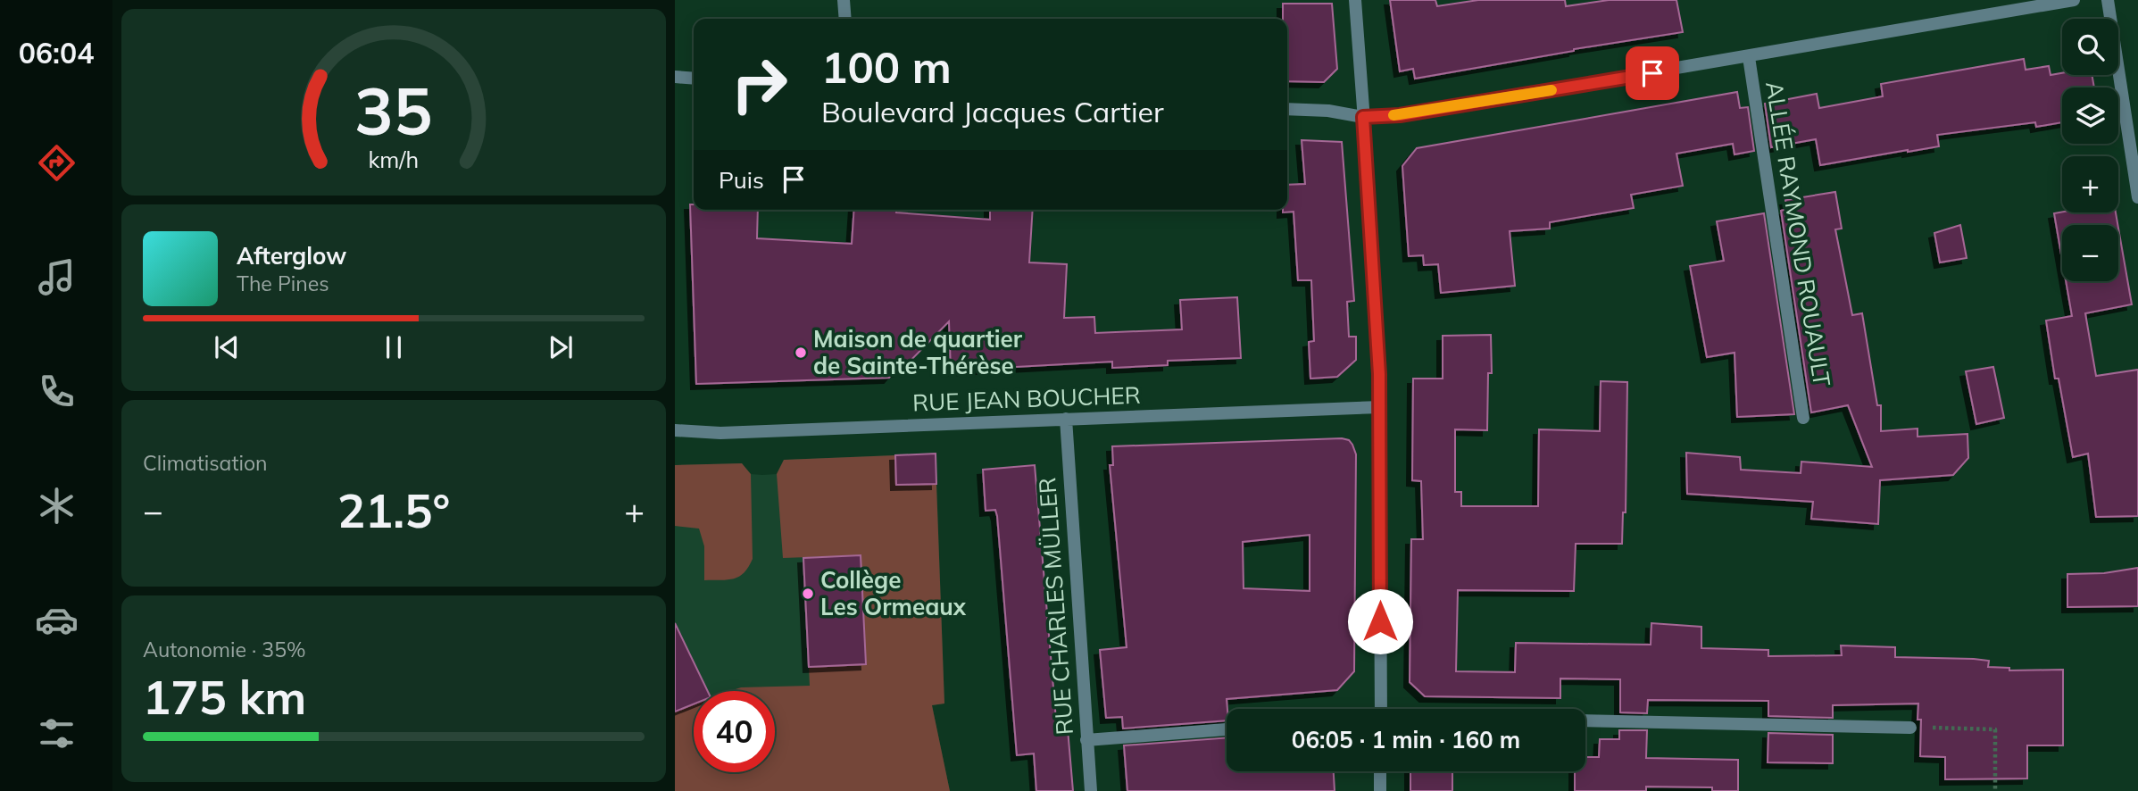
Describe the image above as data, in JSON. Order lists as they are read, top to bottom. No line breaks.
{"streets":{"street":["ALLÉE RAYMOND ROUAULT","RUE JEAN BOUCHER","RUE CHARLES MÜLLER"]},"crossings":[["RUE JEAN BOUCHER","RUE CHARLES MÜLLER"]],"places":["Maison de quartier de Sainte-Thérèse","Collège Les Ormeaux"],"page":{"tabs":"06:04","map_buttons":["+","−"],"turn":["100 m","Boulevard Jacques Cartier"],"then":"Puis","song":["Afterglow","The Pines"],"tile":["Climatisation",["Autonomie · 35%","175 km"]],"heat":["−","21.5°","+"],"limit":"40","trip":"06:05 · 1 min · 160 m","gauge":["35","km/h"]}}
